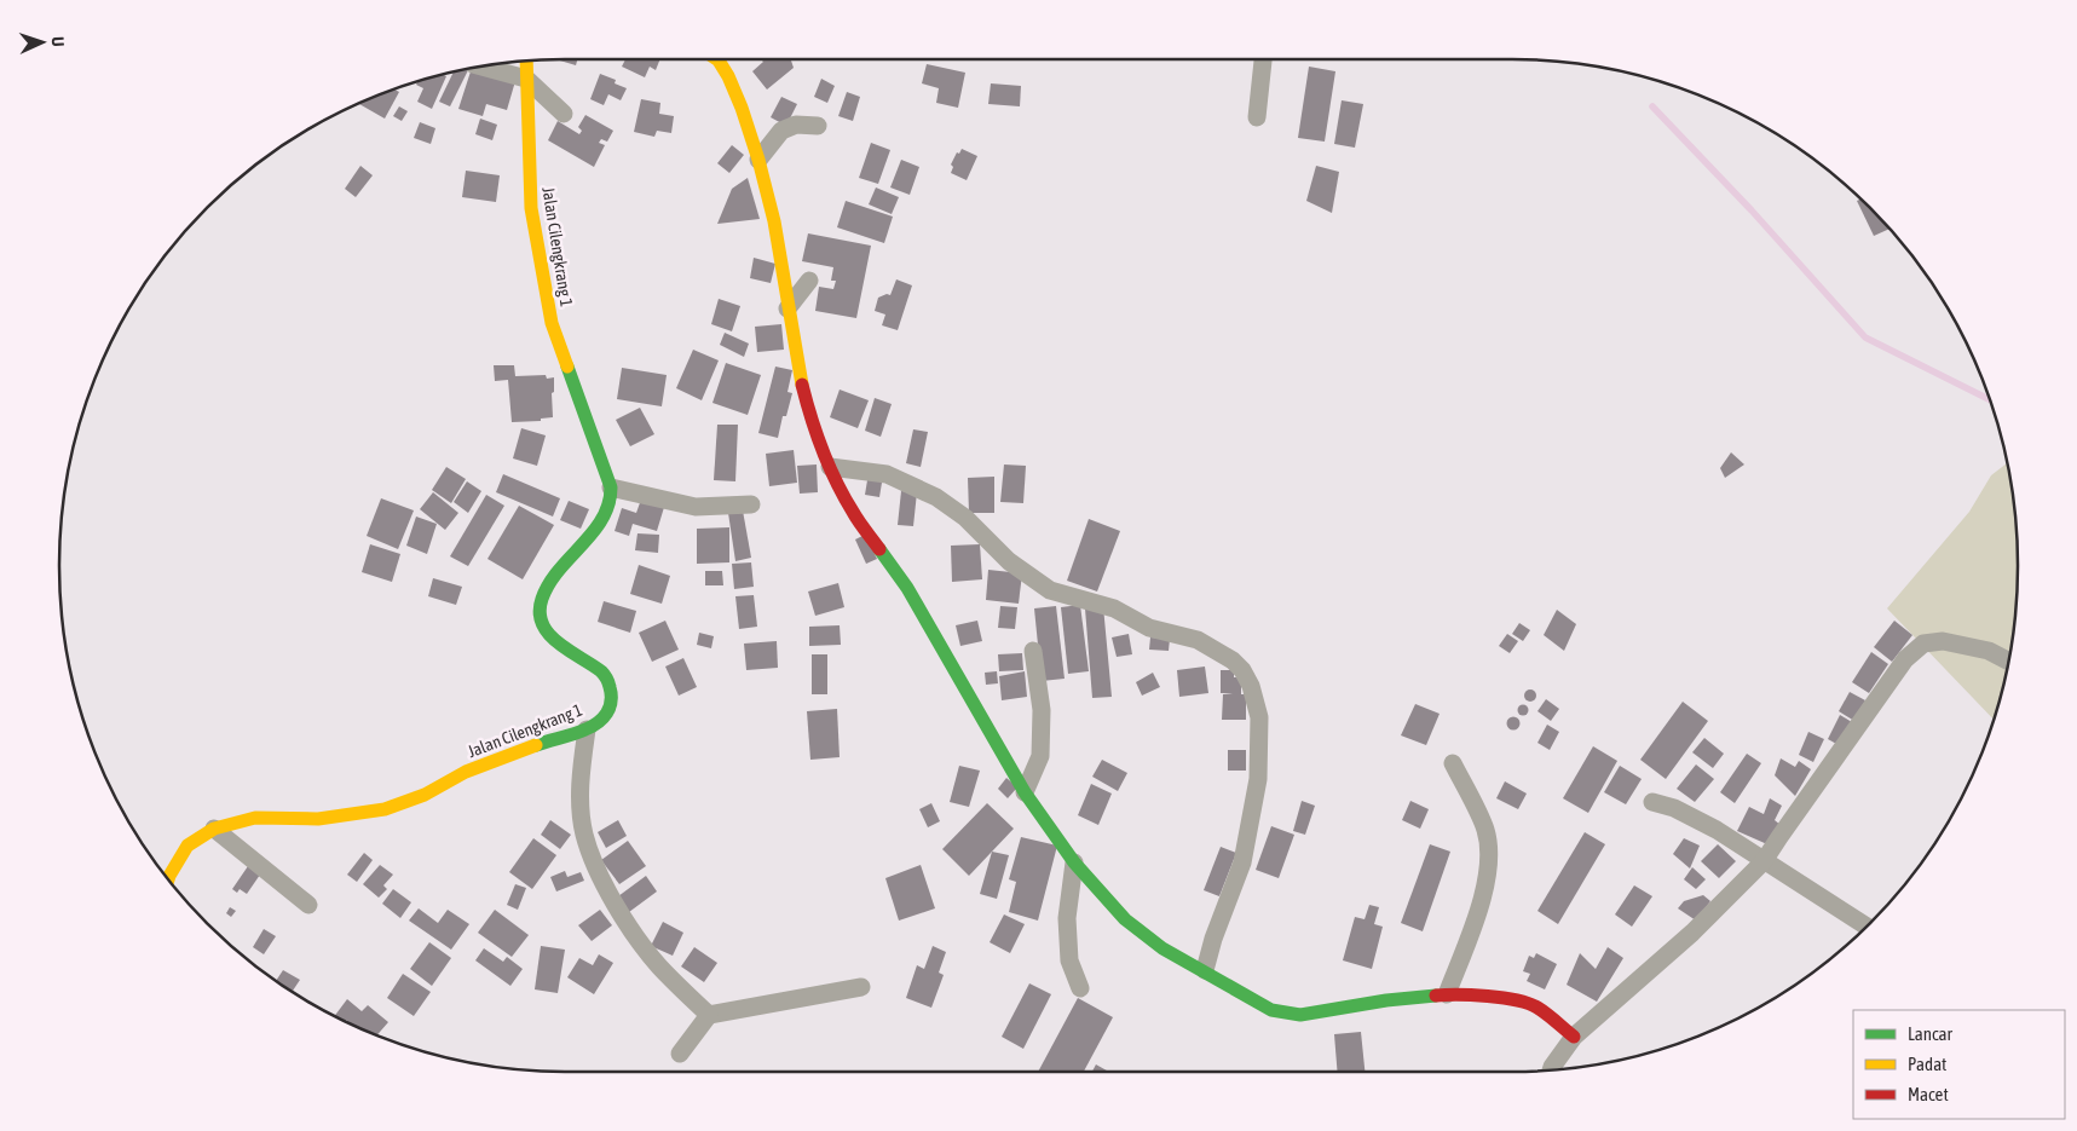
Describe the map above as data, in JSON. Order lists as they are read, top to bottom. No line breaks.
{"streets":{"street":["Jalan Cilengkrang 1"]},"legend":["Lancar","Padat","Macet"],"north":"right"}
